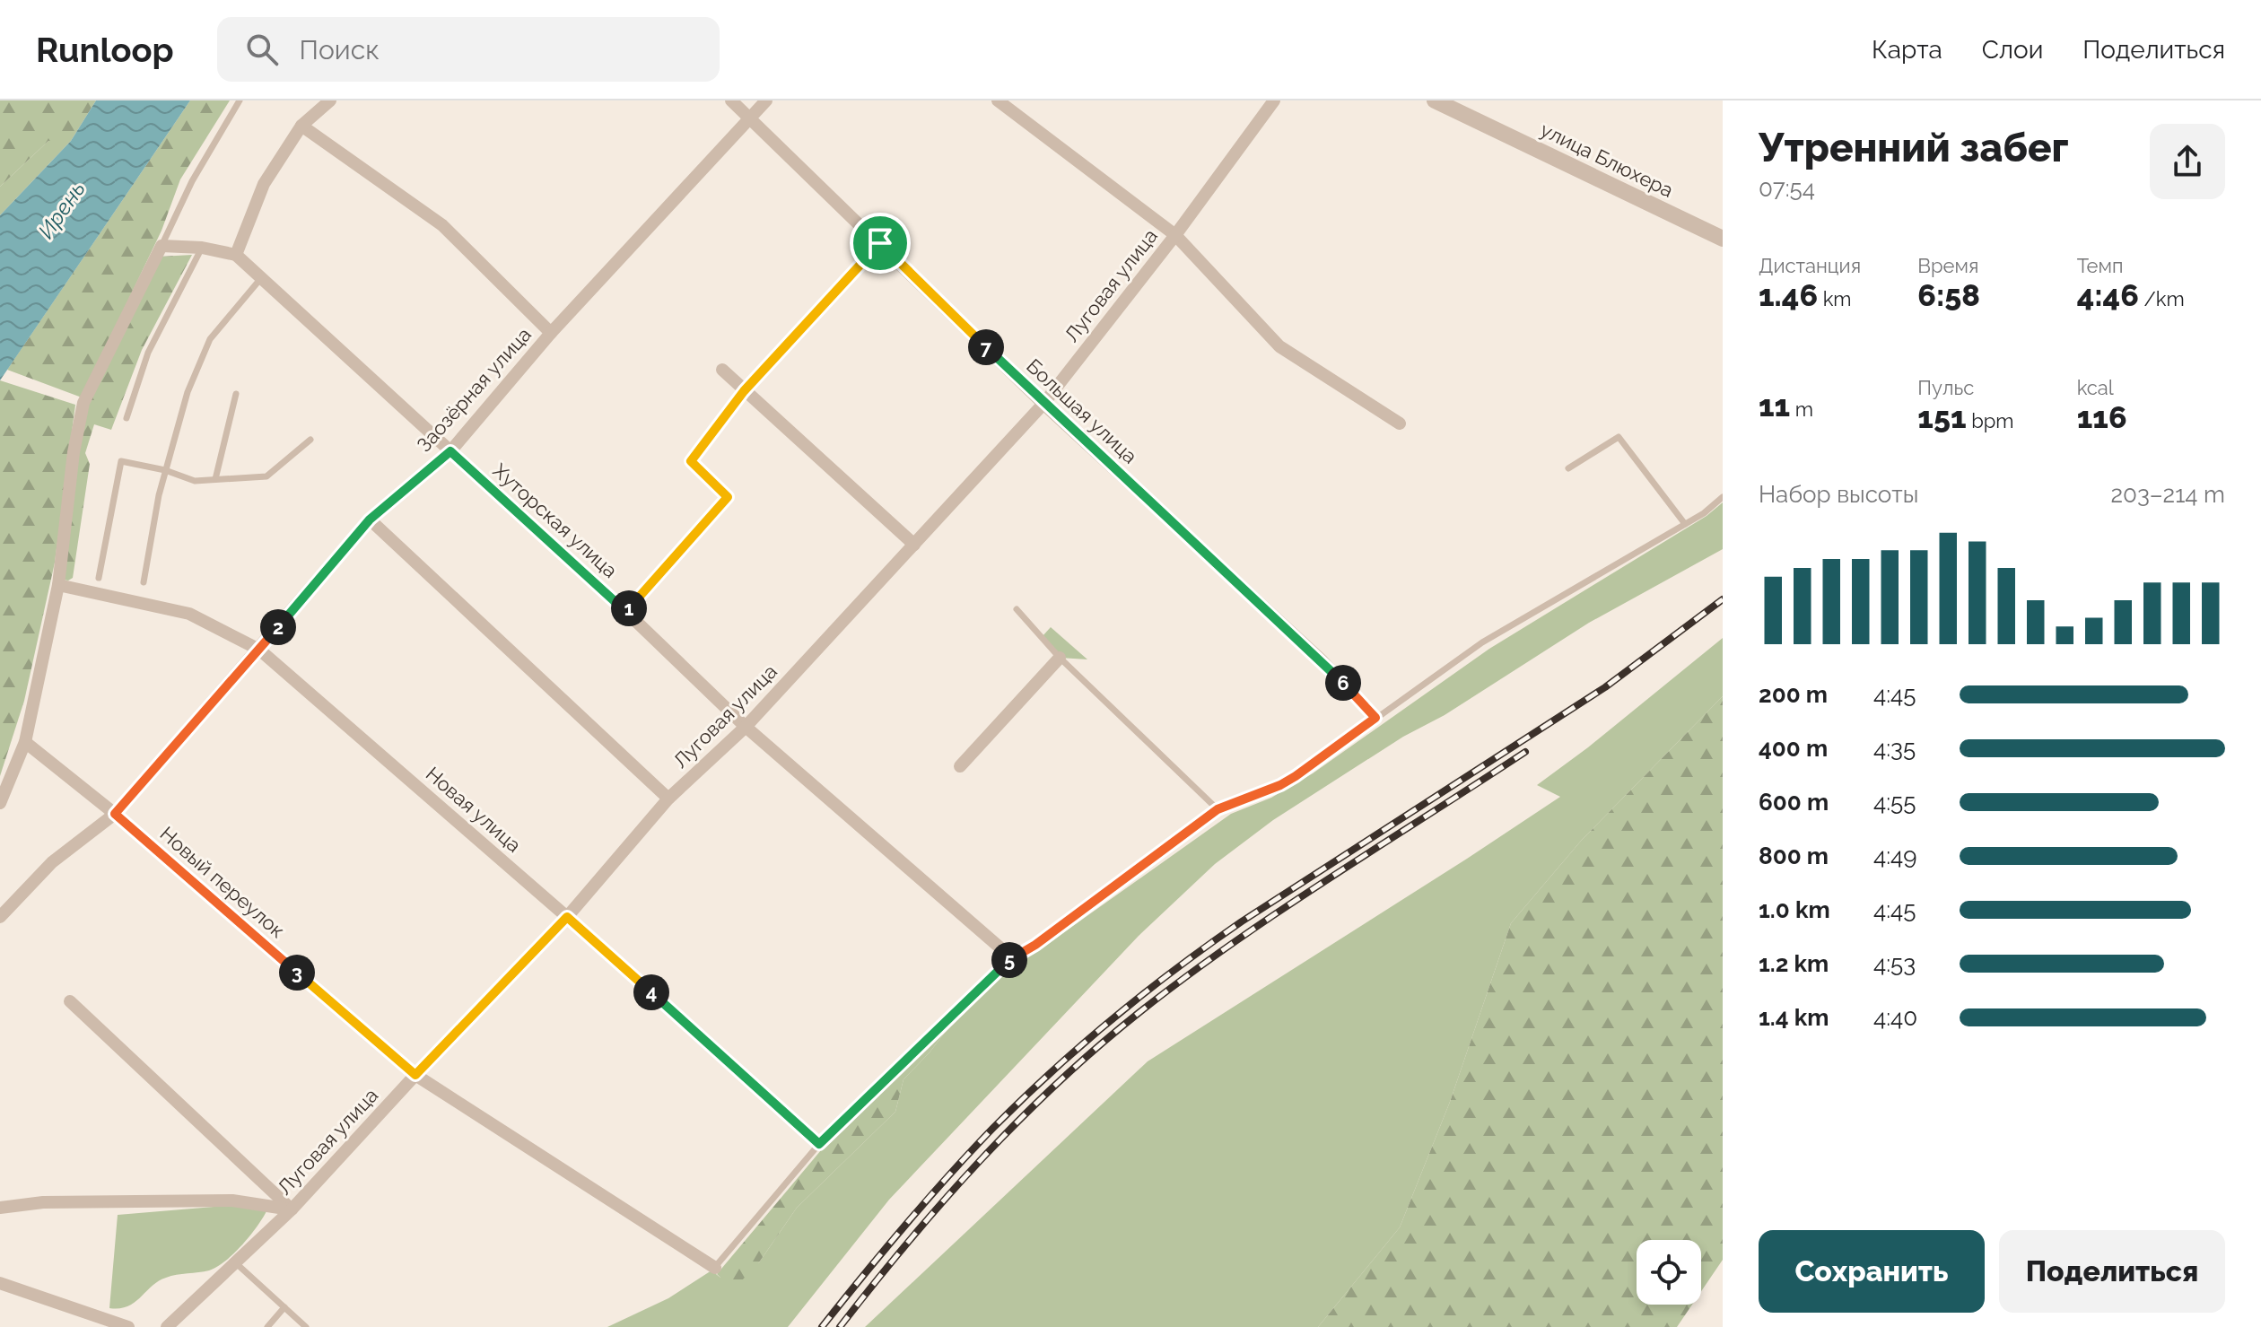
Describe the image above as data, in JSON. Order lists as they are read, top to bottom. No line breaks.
{"streets":{"street":["улица Блюхера","Луговая улица","Заозёрная улица","Большая улица","Хуторская улица","Новая улица","Новый переулок"]},"crossings":[["Луговая улица","Большая улица"],["Луговая улица","Хуторская улица"],["Луговая улица","Новая улица"],["Луговая улица","Новый переулок"],["Заозёрная улица","Большая улица"],["Заозёрная улица","Хуторская улица"],["Заозёрная улица","Новая улица"],["Заозёрная улица","Новый переулок"]],"water":["Ирень"],"page":{"header":"Runloop","search":"Поиск","nav":["Карта","Слои","Поделиться"],"heading":["Утренний забег","07:54"],"stats":[["Дистанция","1.46 km"],["Время","6:58"],["Темп","4:46 /km"],["11 m"],["Пульс","151 bpm"],["kcal","116"]],"pins":["7","1","2","6","5","3","4"],"chart":["Набор высоты","203–214 m"],"list":[{"name":"200 m","note":"4:45"},{"name":"400 m","note":"4:35"},{"name":"600 m","note":"4:55"},{"name":"800 m","note":"4:49"},{"name":"1.0 km","note":"4:45"},{"name":"1.2 km","note":"4:53"},{"name":"1.4 km","note":"4:40"}],"buttons":["Сохранить","Поделиться"]}}
